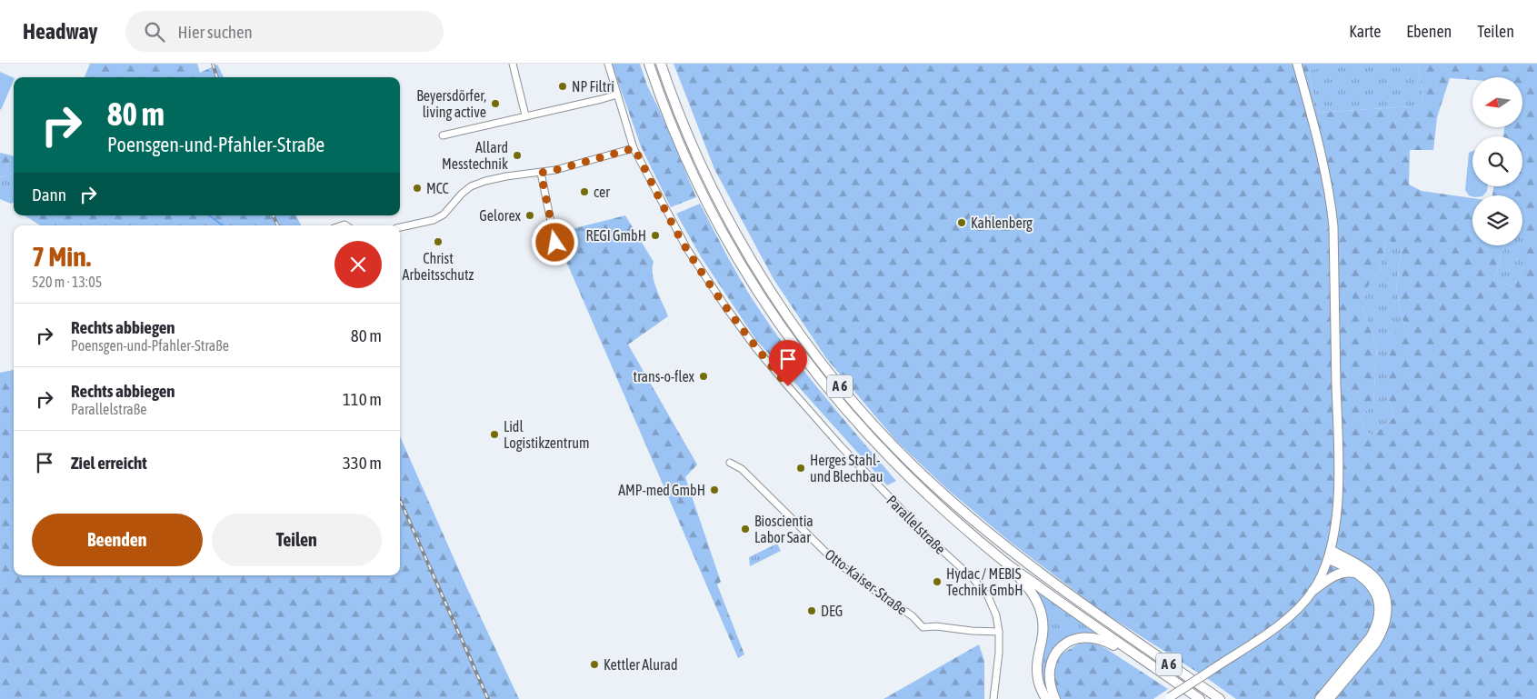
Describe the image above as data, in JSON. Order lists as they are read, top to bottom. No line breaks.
{"streets":{"highway":["A 6"],"street":["Parallelstraße","Otto-Kaiser-Straße"]},"crossings":[["Parallelstraße","Otto-Kaiser-Straße"]],"places":["NP Filtri","Beyersdörfer, living active","Allard Messtechnik","MCC","cer","Gelorex","Kahlenberg","REGI GmbH","Christ Arbeitsschutz","trans-o-flex","Lidl Logistikzentrum","Herges Stahl- und Blechbau","AMP-med GmbH","Bioscientia Labor Saar","Hydac / MEBIS Technik GmbH","DEG","Kettler Alurad"],"north":"left","page":{"header":"Headway","search":"Hier suchen","nav":["Karte","Ebenen","Teilen"],"turn":["80 m","Poensgen-und-Pfahler-Straße"],"then":"Dann","heading":["7 Min.","520 m · 13:05"],"list":[{"name":"Rechts abbiegen","note":"Poensgen-und-Pfahler-Straße","value":"80 m"},{"name":"Rechts abbiegen","note":"Parallelstraße","value":"110 m"},{"name":"Ziel erreicht","value":"330 m"}],"buttons":["Beenden","Teilen"]}}
